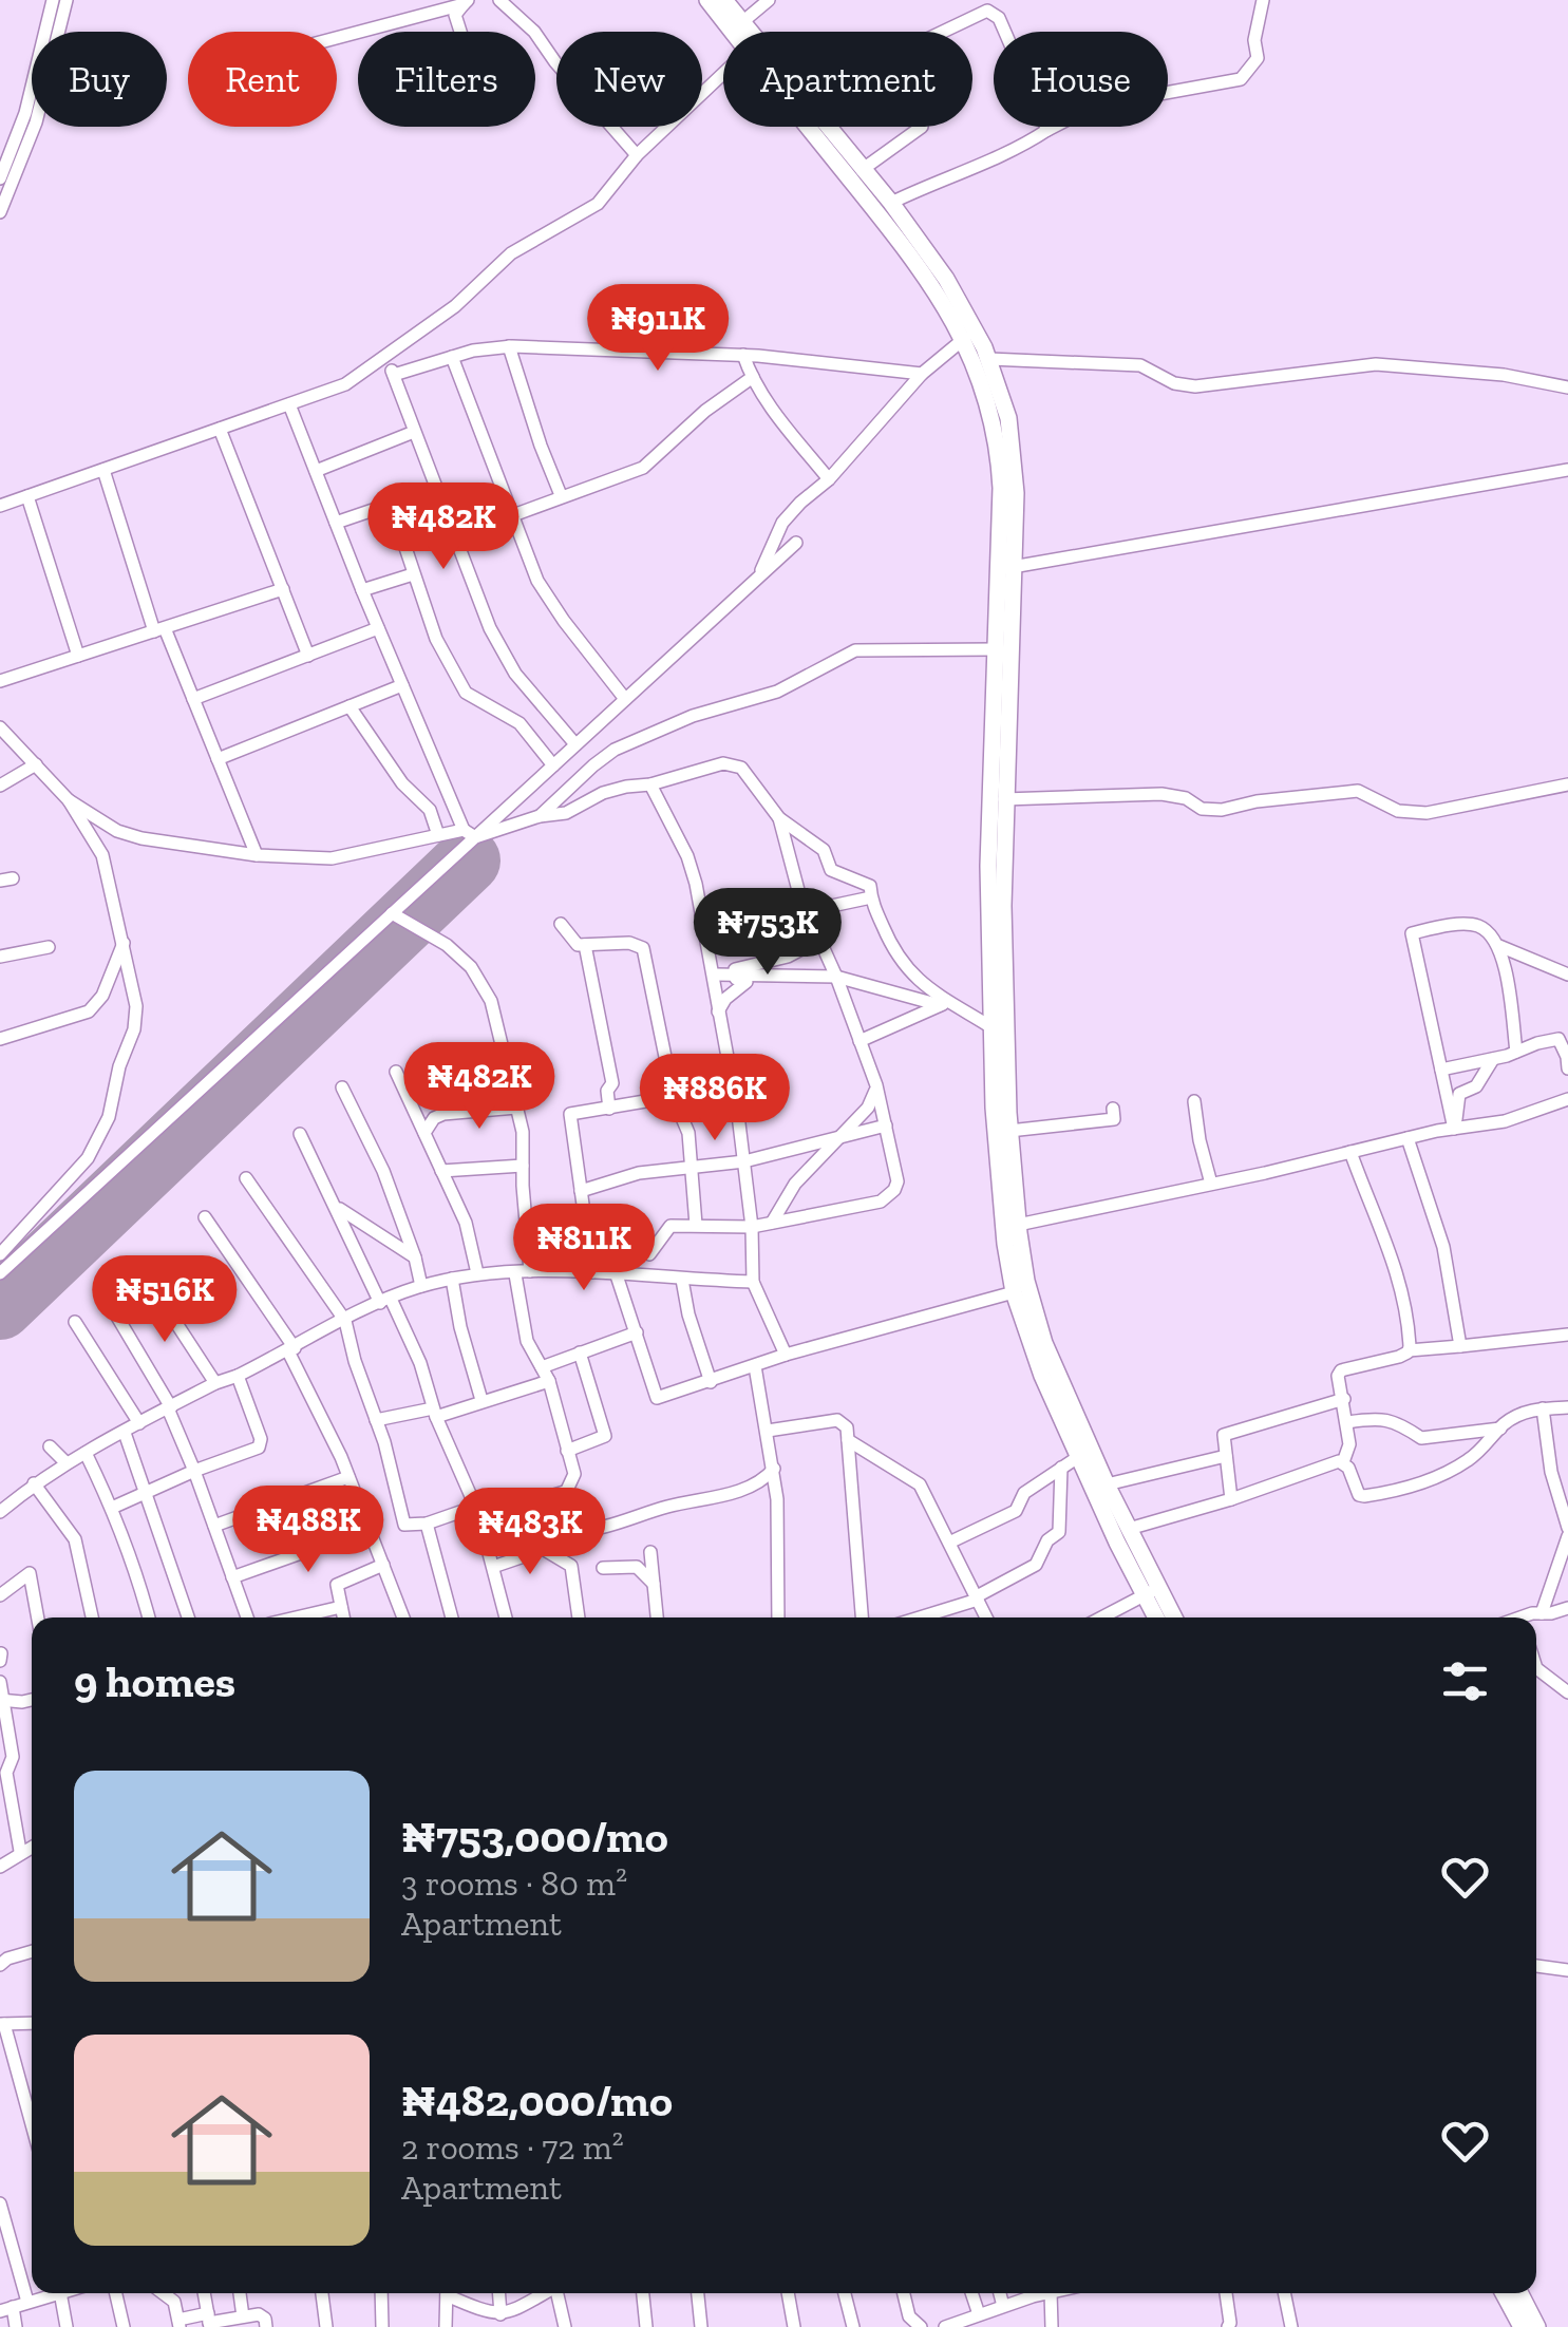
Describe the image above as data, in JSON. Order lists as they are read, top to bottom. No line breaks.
{"page":{"chip":["Buy","Rent","Filters","New","Apartment","House"],"price":["₦911K","₦482K","₦753K","₦482K","₦886K","₦811K","₦516K","₦488K","₦483K"],"heading":"9 homes","list":[{"name":"₦753,000/mo","note":"3 rooms · 80 m² · Apartment"},{"name":"₦482,000/mo","note":"2 rooms · 72 m² · Apartment"}]}}
